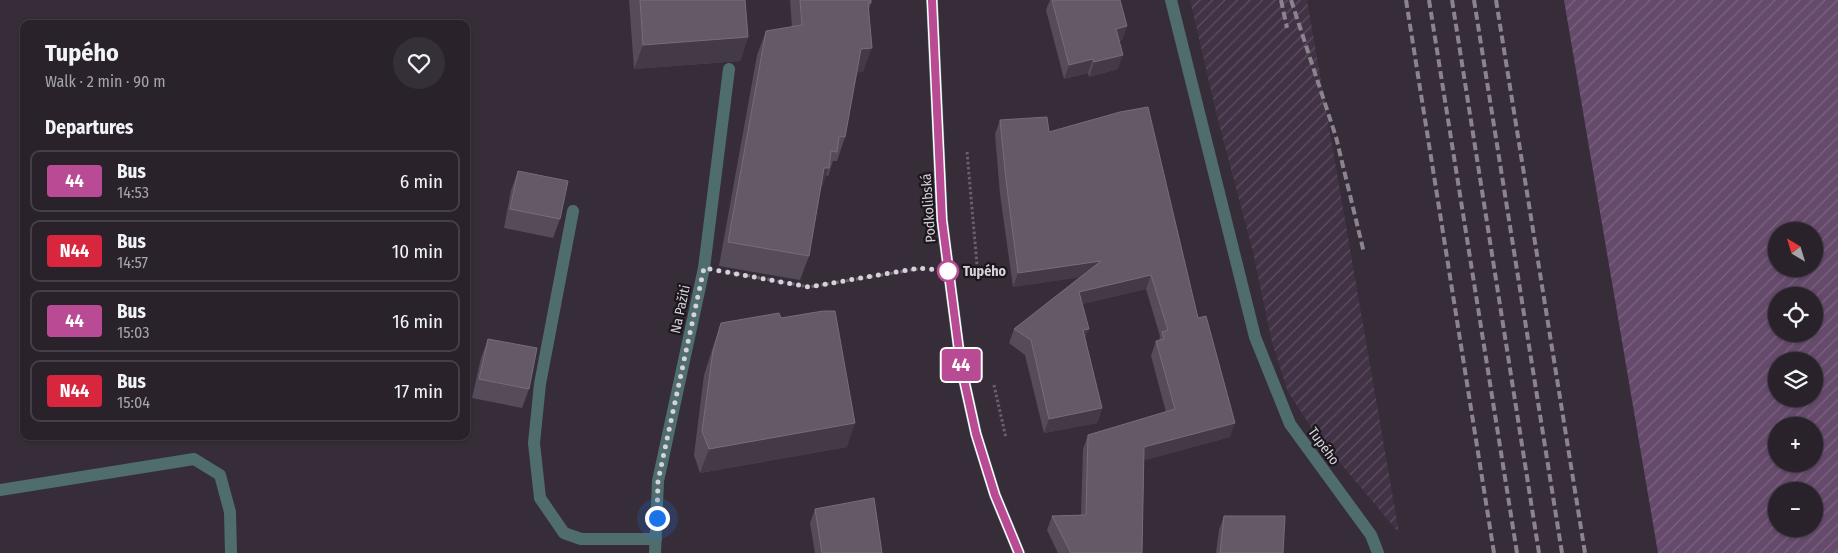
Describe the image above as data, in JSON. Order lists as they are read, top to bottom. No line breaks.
{"streets":{"street":["Podkolibská","Na Pažiti","Tupého"]},"places":["Tupého"],"lines":["bus line 44"],"north":"top left","page":{"on_map":"44","heading":[["Tupého","Walk · 2 min · 90 m"],"Departures"],"list":[{"mark":"44","name":"Bus","note":"14:53","value":"6 min"},{"mark":"N44","name":"Bus","note":"14:57","value":"10 min"},{"mark":"44","name":"Bus","note":"15:03","value":"16 min"},{"mark":"N44","name":"Bus","note":"15:04","value":"17 min"}],"map_buttons":["+","−"]}}
